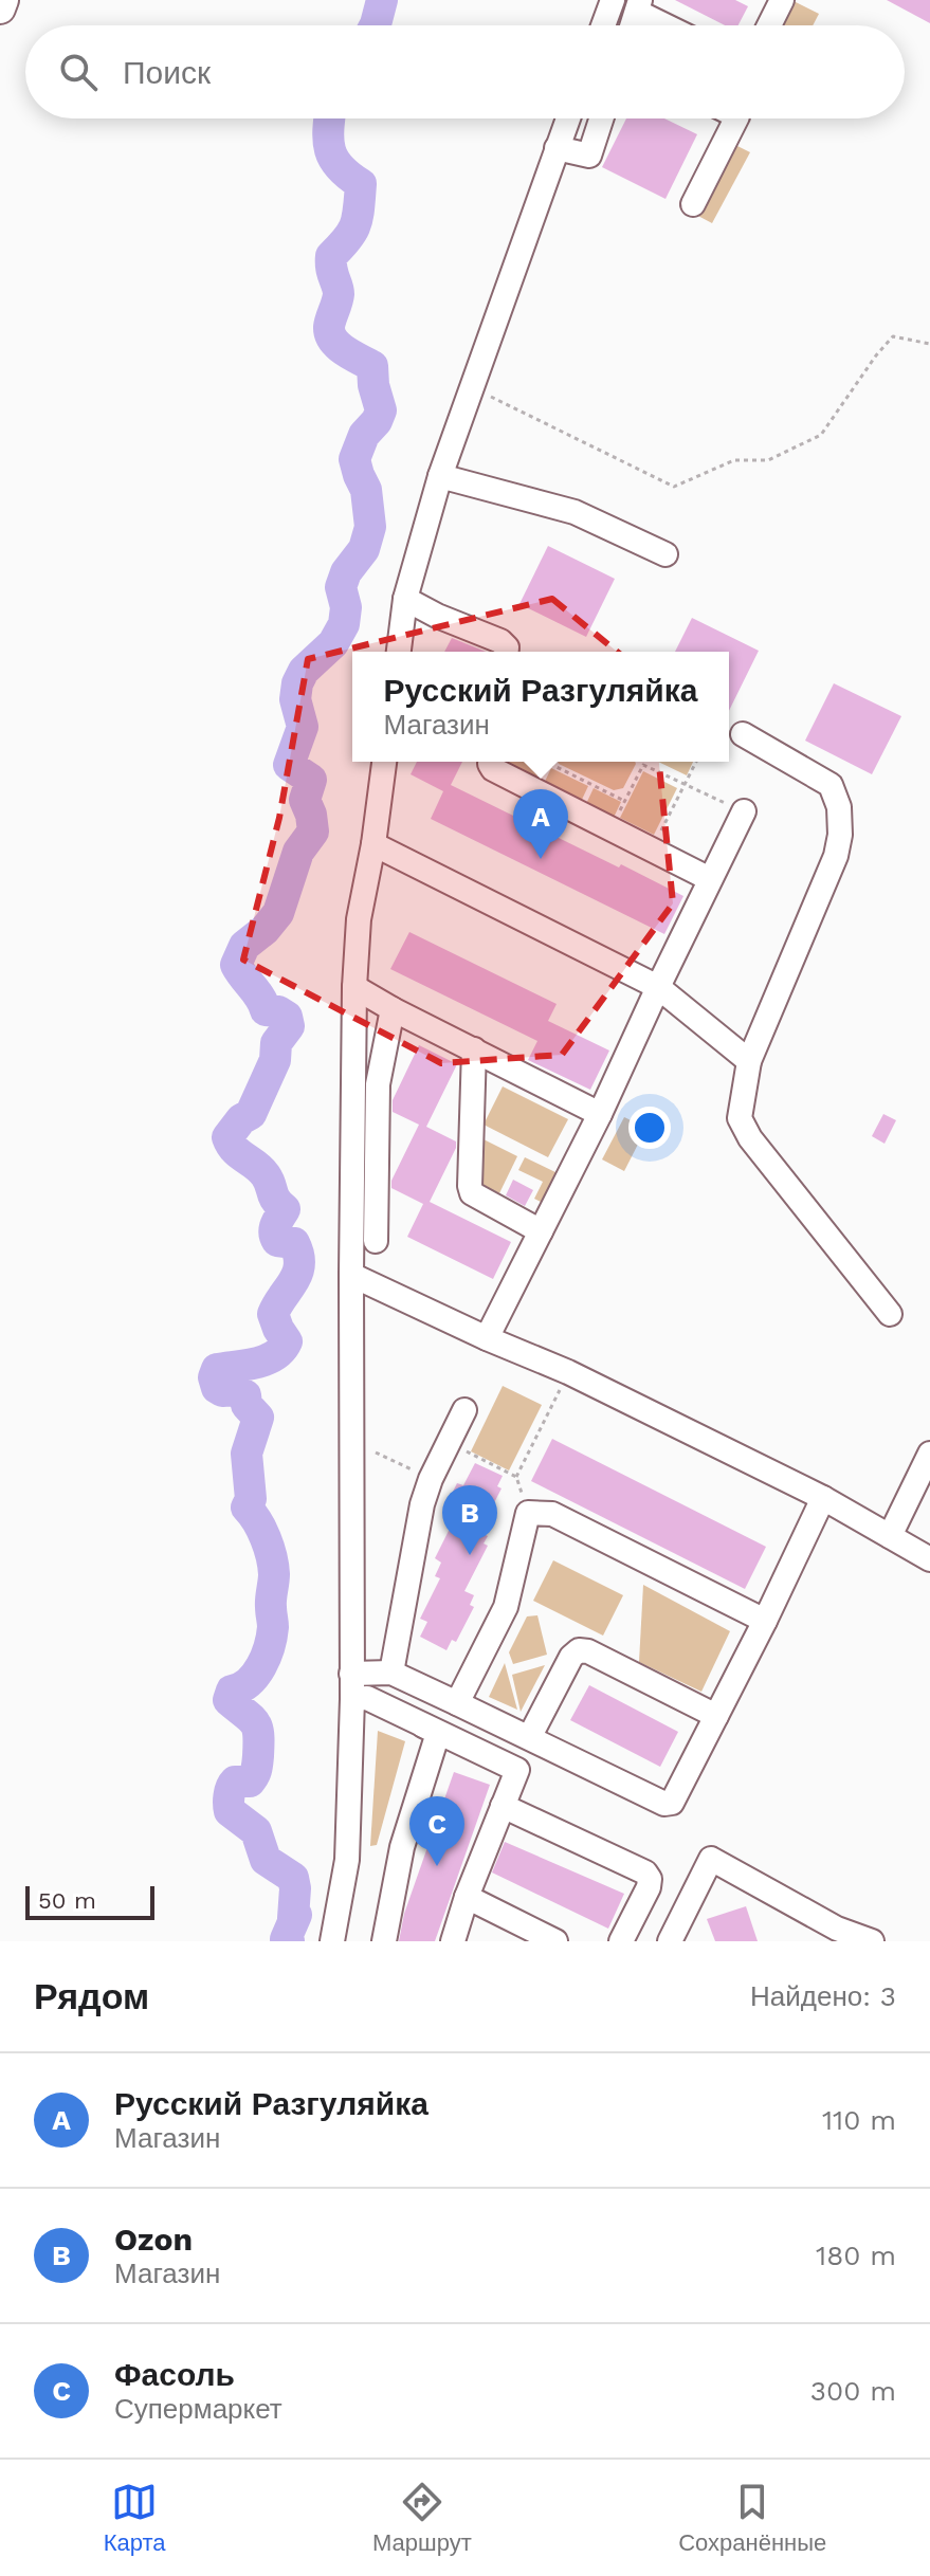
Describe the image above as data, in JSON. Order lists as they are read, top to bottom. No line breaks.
{"scale_bar":"50 m","page":{"search":"Поиск","popup":["Русский Разгуляйка","Магазин"],"pins":["A","B","C"],"scale":"50 m","heading":["Рядом","Найдено: 3"],"list":[{"mark":"A","name":"Русский Разгуляйка","note":"Магазин","value":"110 m"},{"mark":"B","name":"Ozon","note":"Магазин","value":"180 m"},{"mark":"C","name":"Фасоль","note":"Супермаркет","value":"300 m"}],"nav":["Карта","Маршрут","Сохранённые"]}}
